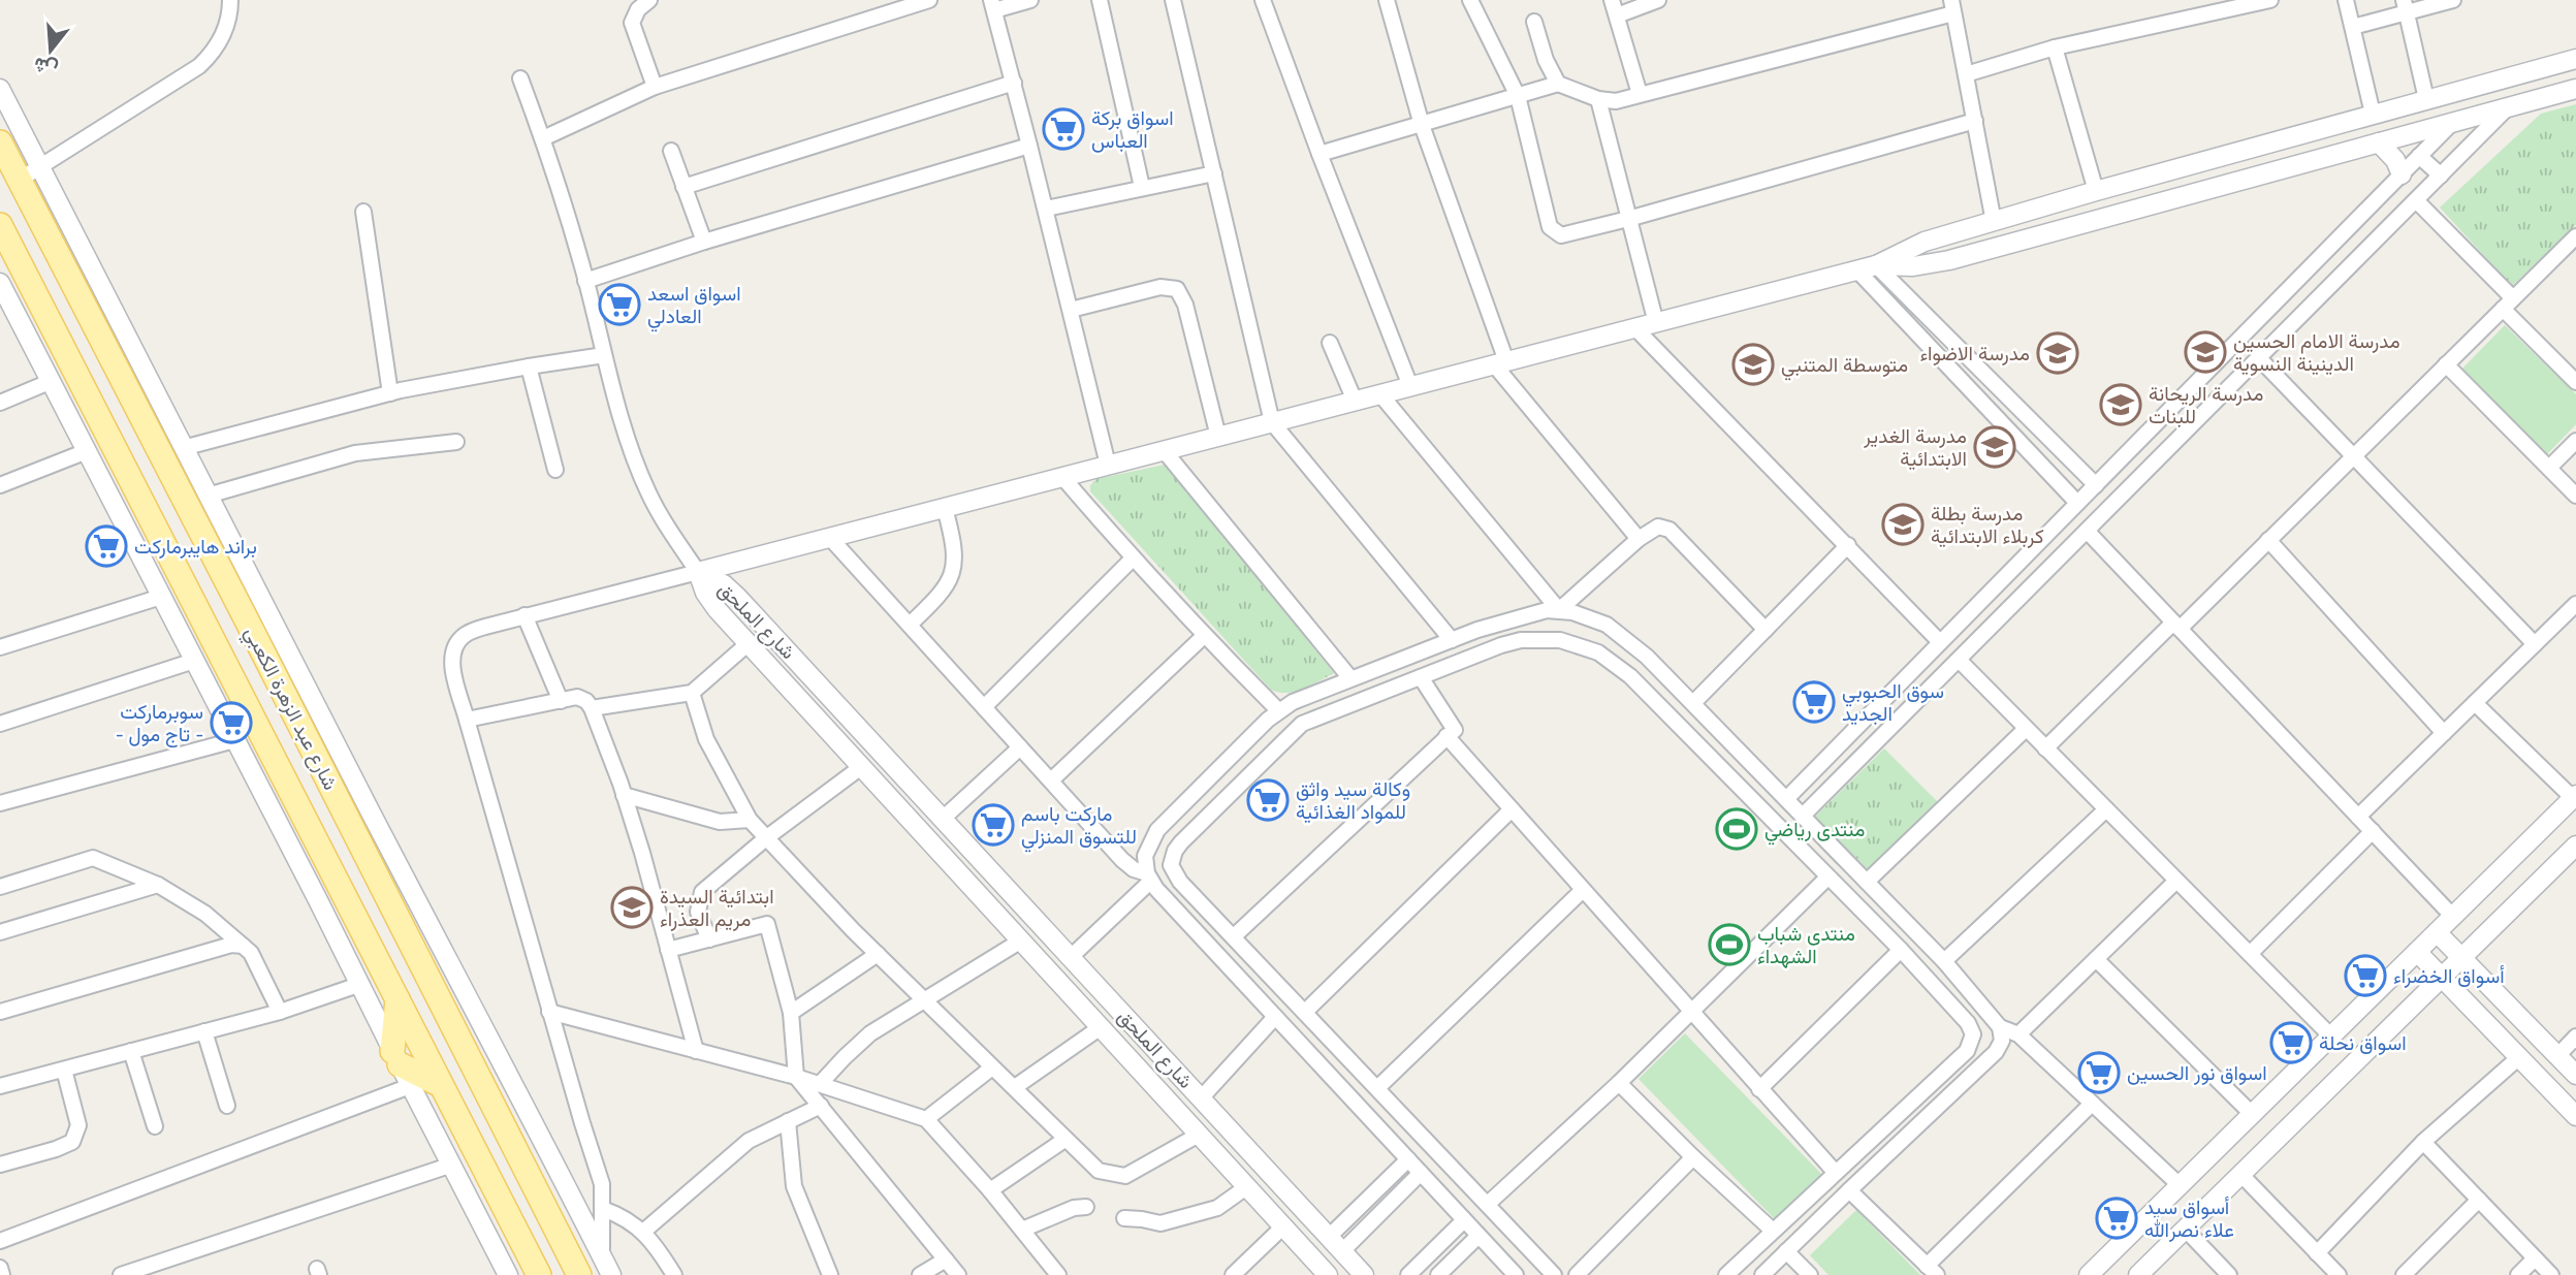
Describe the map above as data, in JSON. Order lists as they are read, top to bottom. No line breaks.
{"streets":{"main road":["شارع عبد الزهرة الكعبي"],"street":["شارع الملحق"]},"places":{"supermarket":["اسواق بركة العباس","اسواق اسعد العادلي","براند هايبرماركت","سوق الحبوبي الجديد","سوبرماركت - تاج مول -","وكالة سيد واثق للمواد الغذائية","ماركت باسم للتسوق المنزلي","أسواق الخضراء","اسواق نحلة","اسواق نور الحسين","أسواق سيد علاء نصرالله"],"school or university":["مدرسة الامام الحسين الدينينة النسوية","مدرسة الاضواء","متوسطة المتنبي","مدرسة الريحانة للبنات","مدرسة الغدير الابتدائية","مدرسة بطلة كربلاء الابتدائية","ابتدائية السيدة مريم العذراء"],"sports":["منتدى رياضي","منتدى شباب الشهداء"]},"north":"bottom"}
